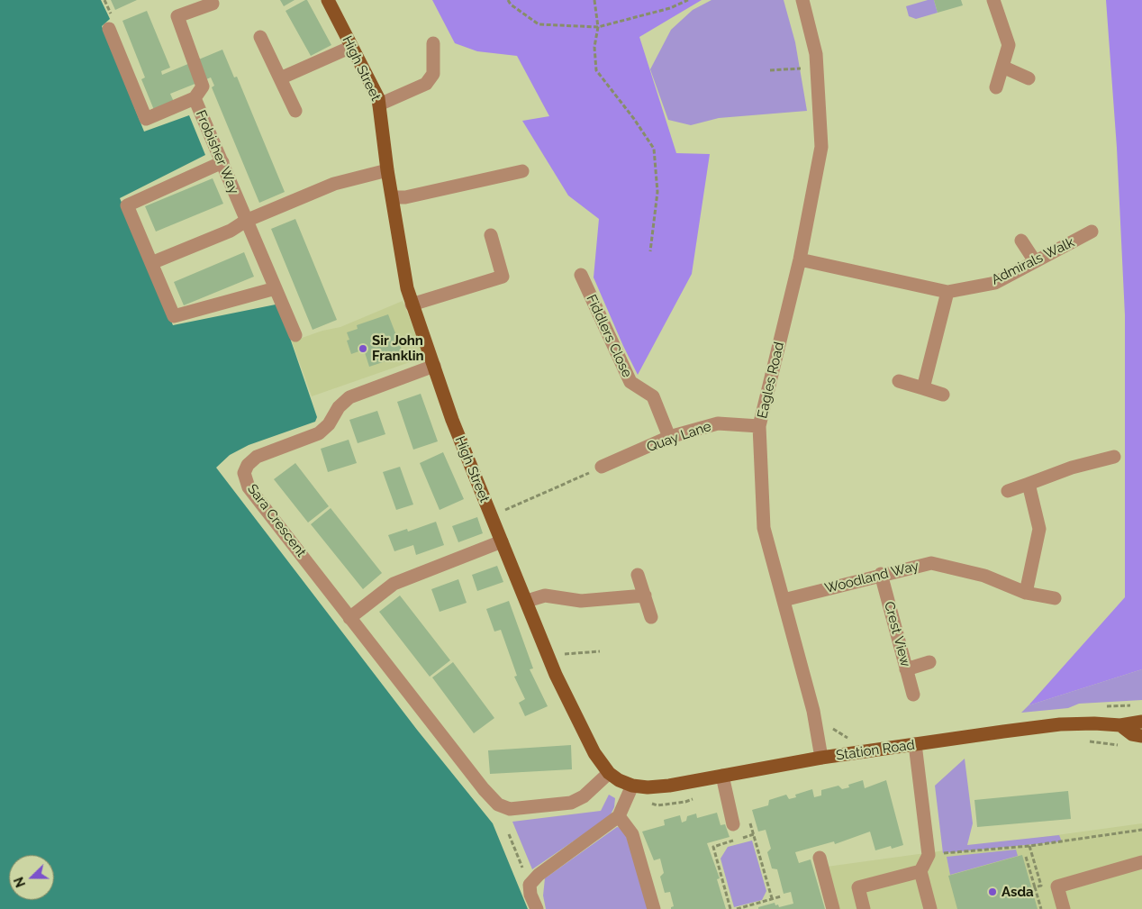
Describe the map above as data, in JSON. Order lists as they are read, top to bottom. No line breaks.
{"streets":{"main road":["High Street","Station Road"],"street":["Frobisher Way","Admirals Walk","Fiddlers Close","Eagles Road","Quay Lane","Sara Crescent","Woodland Way","Crest View"]},"crossings":[["High Street","Sara Crescent"],["High Street","Station Road"],["Admirals Walk","Eagles Road"],["Fiddlers Close","Quay Lane"],["Eagles Road","Quay Lane"],["Eagles Road","Woodland Way"],["Eagles Road","Station Road"],["Woodland Way","Crest View"]],"places":["Sir John Franklin","Asda"],"north":"left"}
